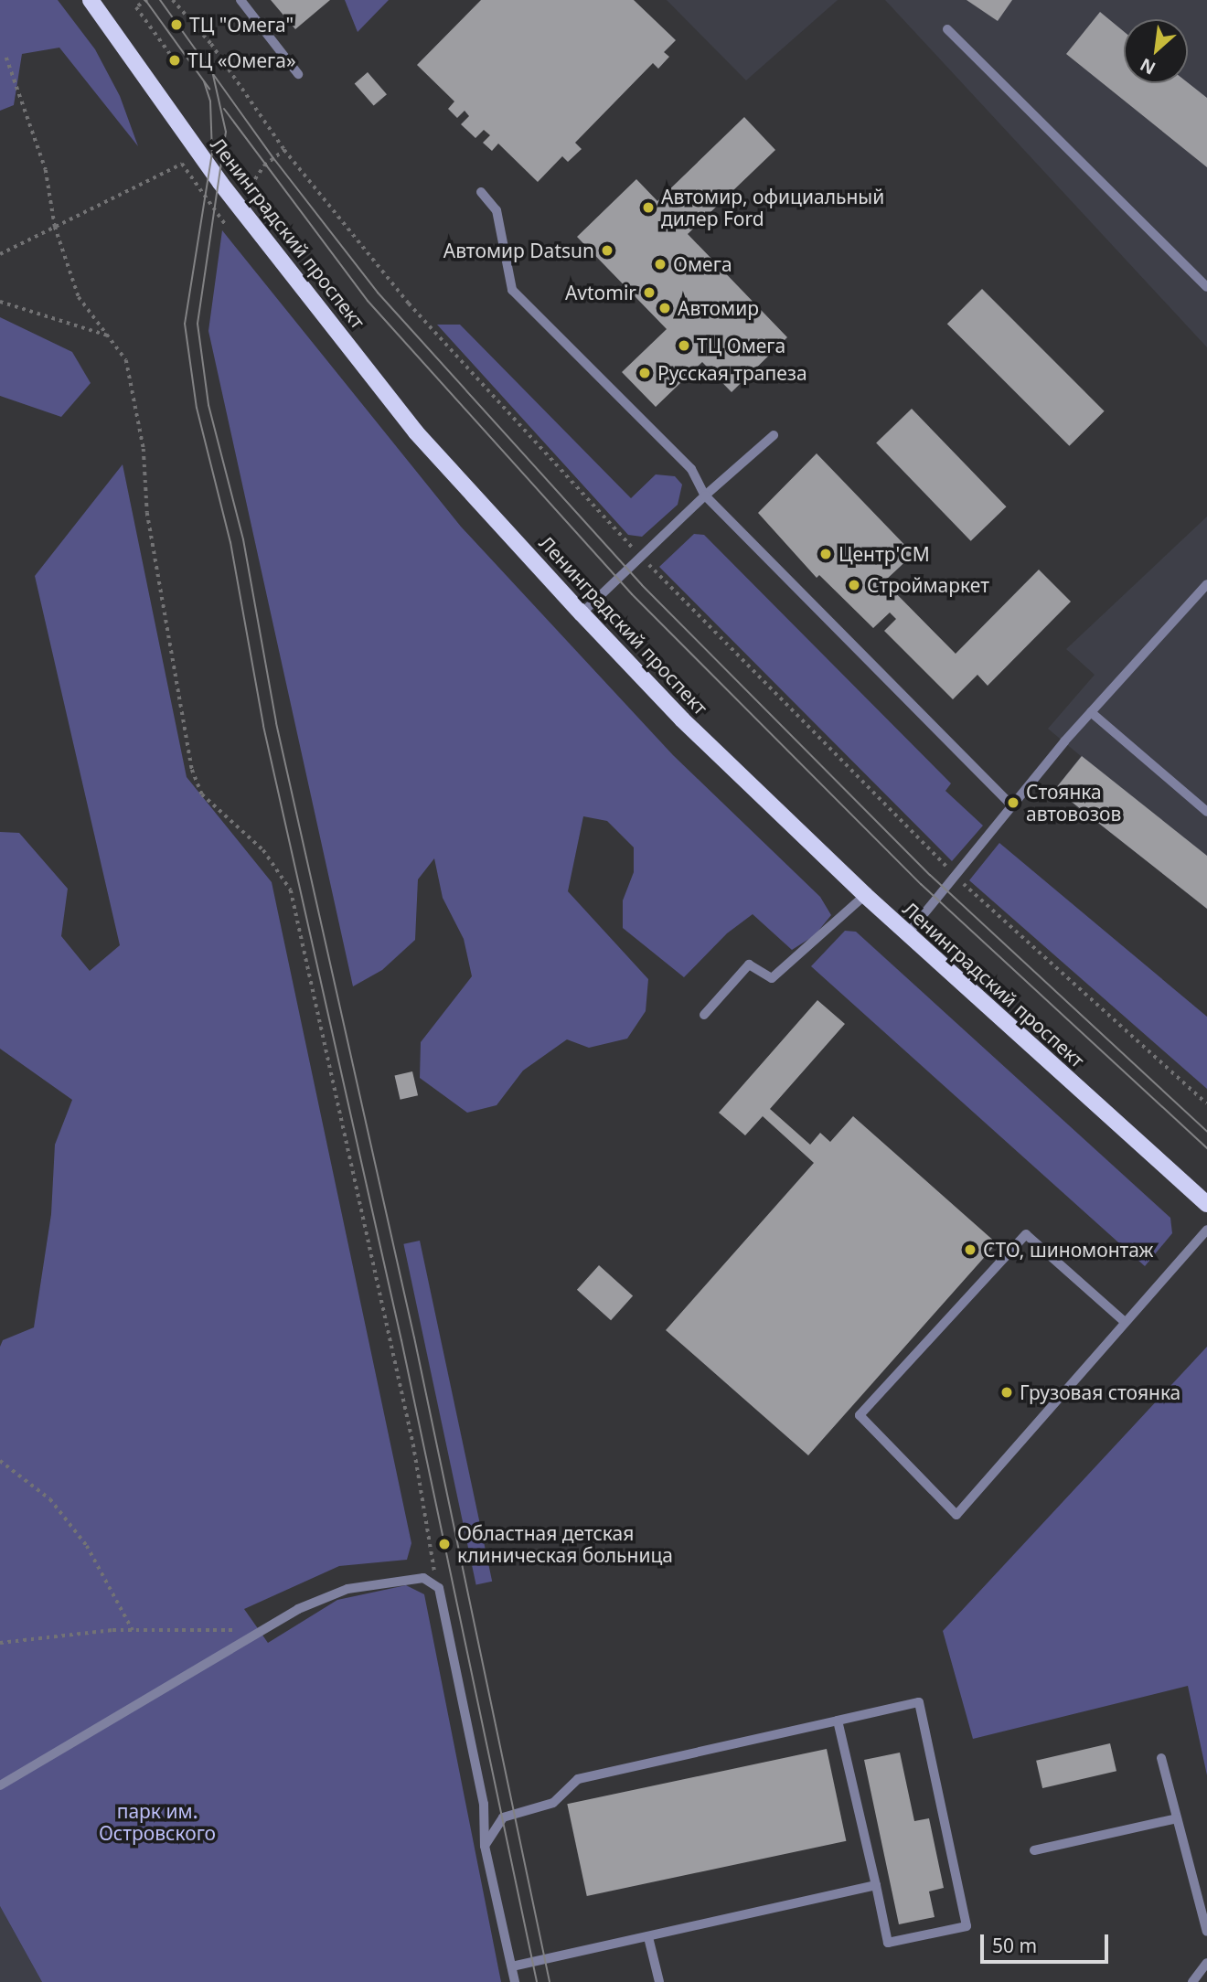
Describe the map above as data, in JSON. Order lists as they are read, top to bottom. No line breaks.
{"streets":{"main road":["Ленинградский проспект"]},"parks":["парк им. Островского"],"places":["ТЦ \"Омега\"","ТЦ «Омега»","Автомир, официальный дилер Ford","Автомир Datsun","Омега","Avtomir","Автомир","ТЦ Омега","Русская трапеза","Центр'СМ","Строймаркет","Стоянка автовозов","СТО, шиномонтаж","Грузовая стоянка","Областная детская клиническая больница"],"scale_bar":"50 m","north":"bottom left"}
